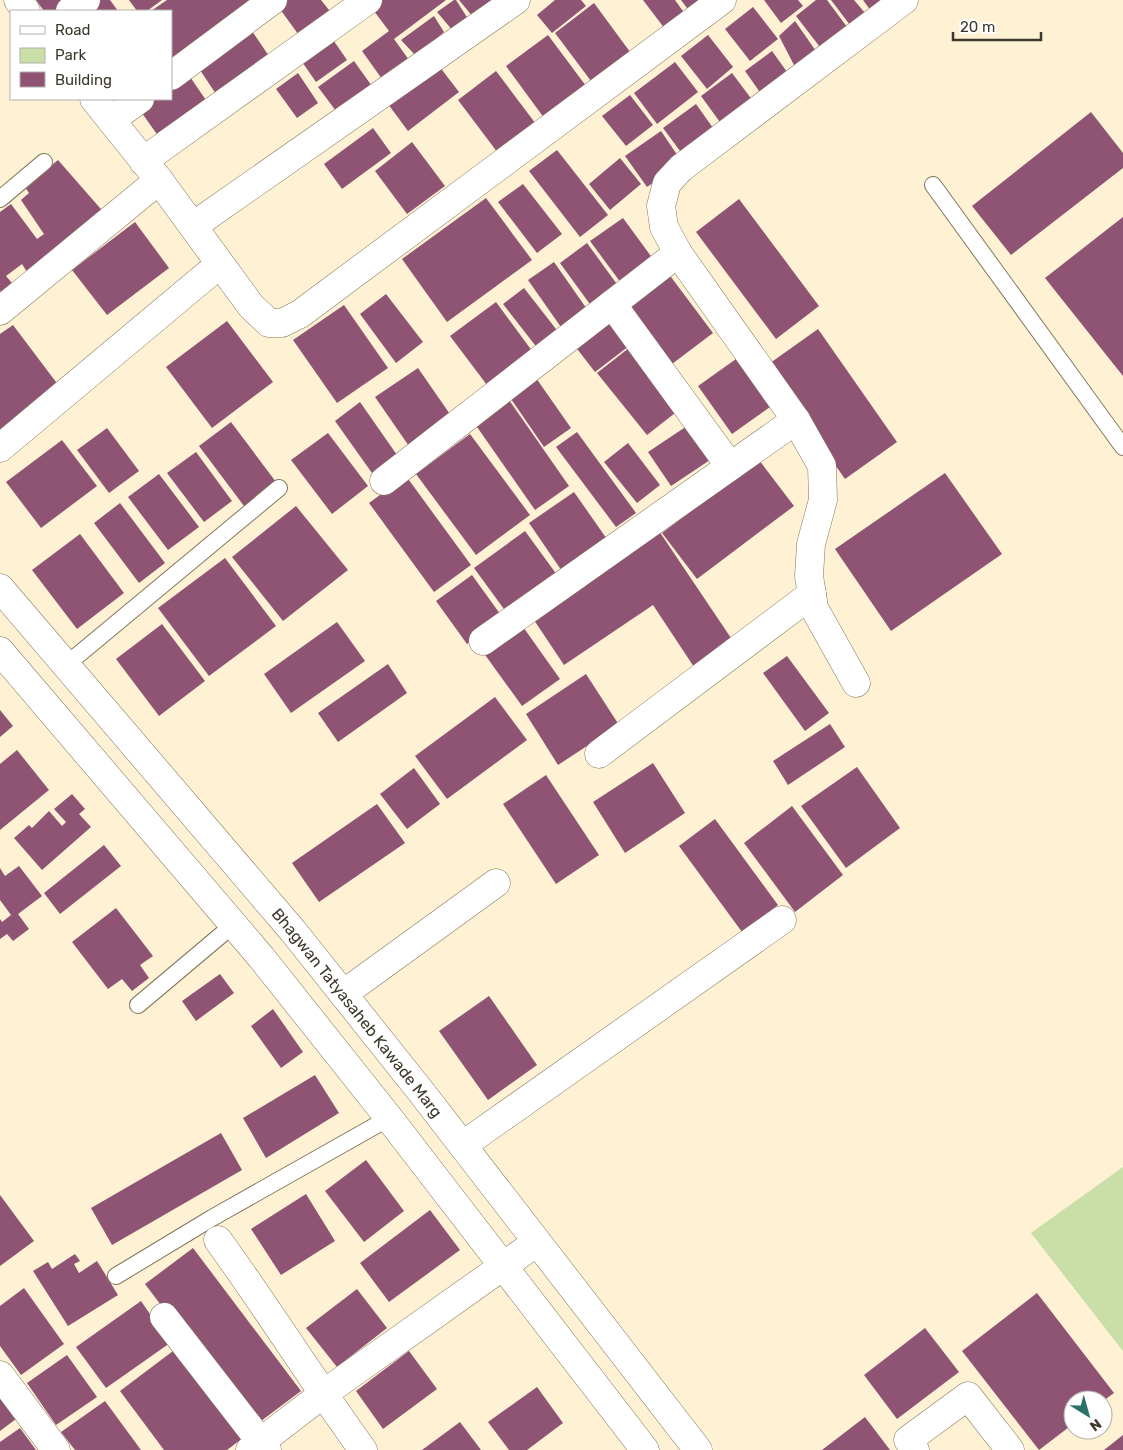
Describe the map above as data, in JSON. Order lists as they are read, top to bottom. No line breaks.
{"streets":{"street":["Bhagwan Tatyasaheb Kawade Marg"]},"legend":["Road","Park","Building"],"scale_bar":"20 m","north":"bottom right"}
